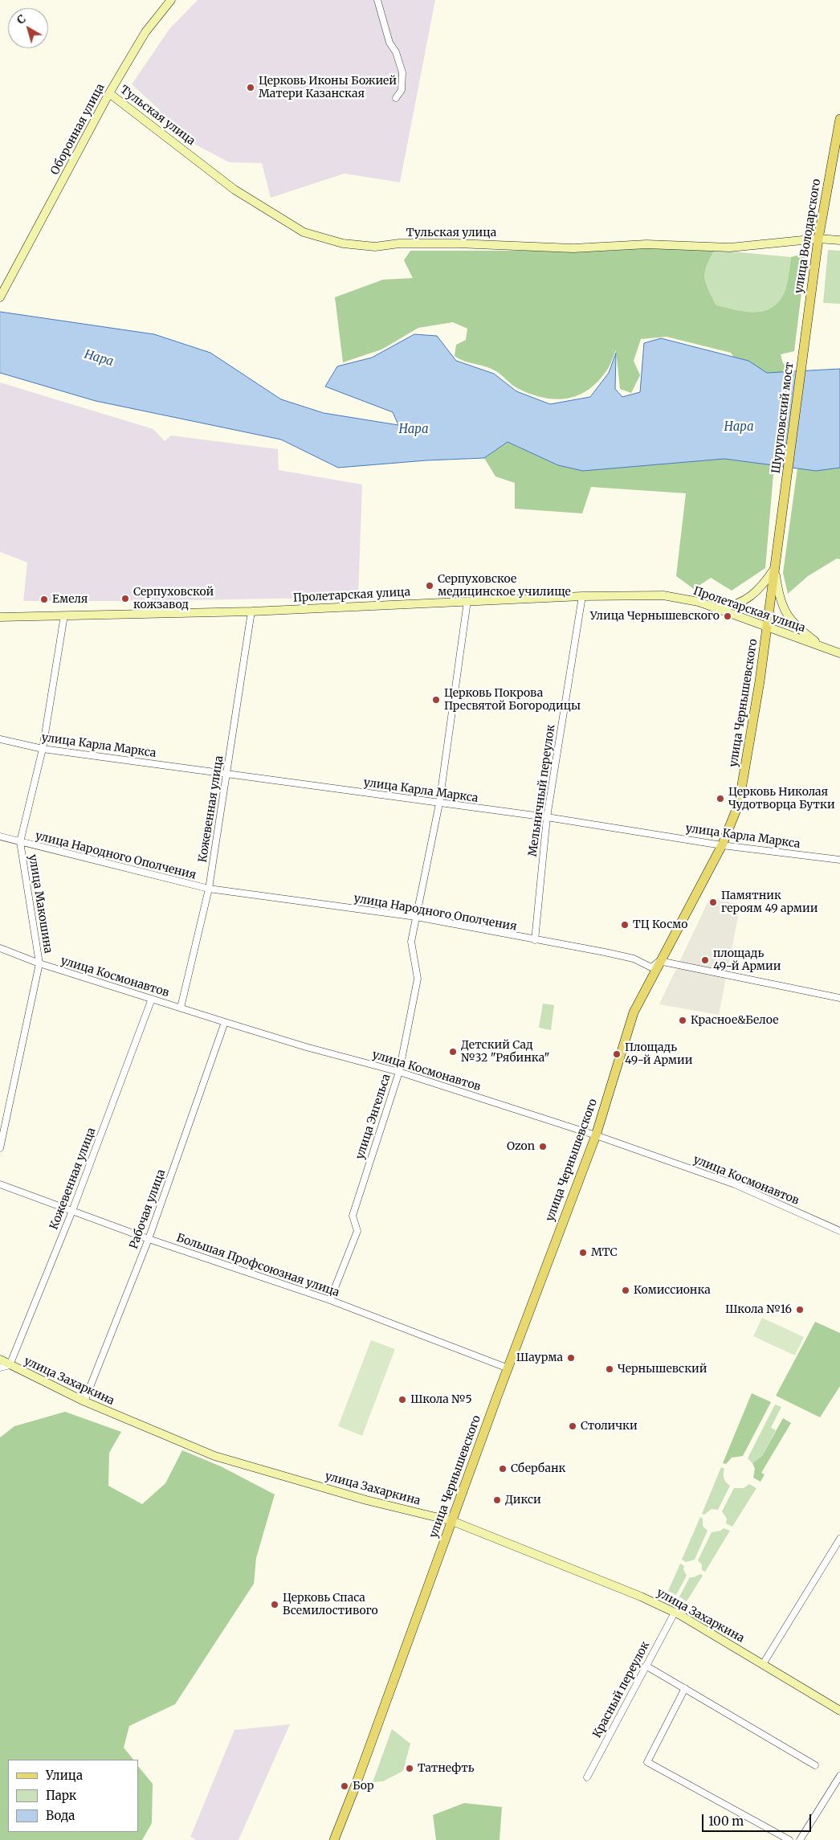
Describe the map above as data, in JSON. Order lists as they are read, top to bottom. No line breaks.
{"streets":{"main road":["улица Володарского","Шуруповский мост","улица Чернышевского"],"street":["Тульская улица","Оборонная улица","Пролетарская улица","улица Карла Маркса","Мельничный переулок","Кожевенная улица","улица Народного Ополчения","улица Макошина","улица Космонавтов","улица Энгельса","Рабочая улица","Большая Профсоюзная улица","улица Захаркина","Красный переулок"]},"crossings":[["Тульская улица","Оборонная улица"],["Тульская улица","улица Володарского"],["улица Володарского","Шуруповский мост"],["Шуруповский мост","улица Чернышевского"],["Пролетарская улица","улица Чернышевского"],["Пролетарская улица","Мельничный переулок"],["Пролетарская улица","Кожевенная улица"],["Пролетарская улица","улица Макошина"],["Пролетарская улица","улица Энгельса"],["улица Чернышевского","улица Карла Маркса"],["улица Чернышевского","улица Народного Ополчения"],["улица Чернышевского","улица Космонавтов"],["улица Чернышевского","Большая Профсоюзная улица"],["улица Чернышевского","улица Захаркина"],["улица Карла Маркса","Мельничный переулок"],["улица Карла Маркса","Кожевенная улица"],["улица Карла Маркса","улица Макошина"],["улица Карла Маркса","улица Энгельса"],["Мельничный переулок","улица Народного Ополчения"],["Кожевенная улица","улица Народного Ополчения"],["Кожевенная улица","улица Космонавтов"],["Кожевенная улица","Большая Профсоюзная улица"],["Кожевенная улица","улица Захаркина"],["улица Народного Ополчения","улица Макошина"],["улица Народного Ополчения","улица Энгельса"],["улица Макошина","улица Космонавтов"],["улица Космонавтов","улица Энгельса"],["улица Космонавтов","Рабочая улица"],["улица Энгельса","Большая Профсоюзная улица"],["Рабочая улица","Большая Профсоюзная улица"],["Рабочая улица","улица Захаркина"],["улица Захаркина","Красный переулок"]],"water":["Нара"],"places":["Церковь Иконы Божией Матери Казанская","Серпуховское медицинское училище","Серпуховской кожзавод","Емеля","Улица Чернышевского","Церковь Покрова Пресвятой Богородицы","Церковь Николая Чудотворца Бутки","Памятник героям 49 армии","ТЦ Космо","площадь 49-й Армии","Красное&Белое","Детский Сад №32 \"Рябинка\"","Площадь 49-й Армии","Ozon","МТС","Комиссионка","Школа №16","Шаурма","Чернышевский","Школа №5","Столички","Сбербанк","Дикси","Церковь Спаса Всемилостивого","Татнефть","Бор"],"legend":["Улица","Парк","Вода"],"scale_bar":"100 m","north":"top left"}
